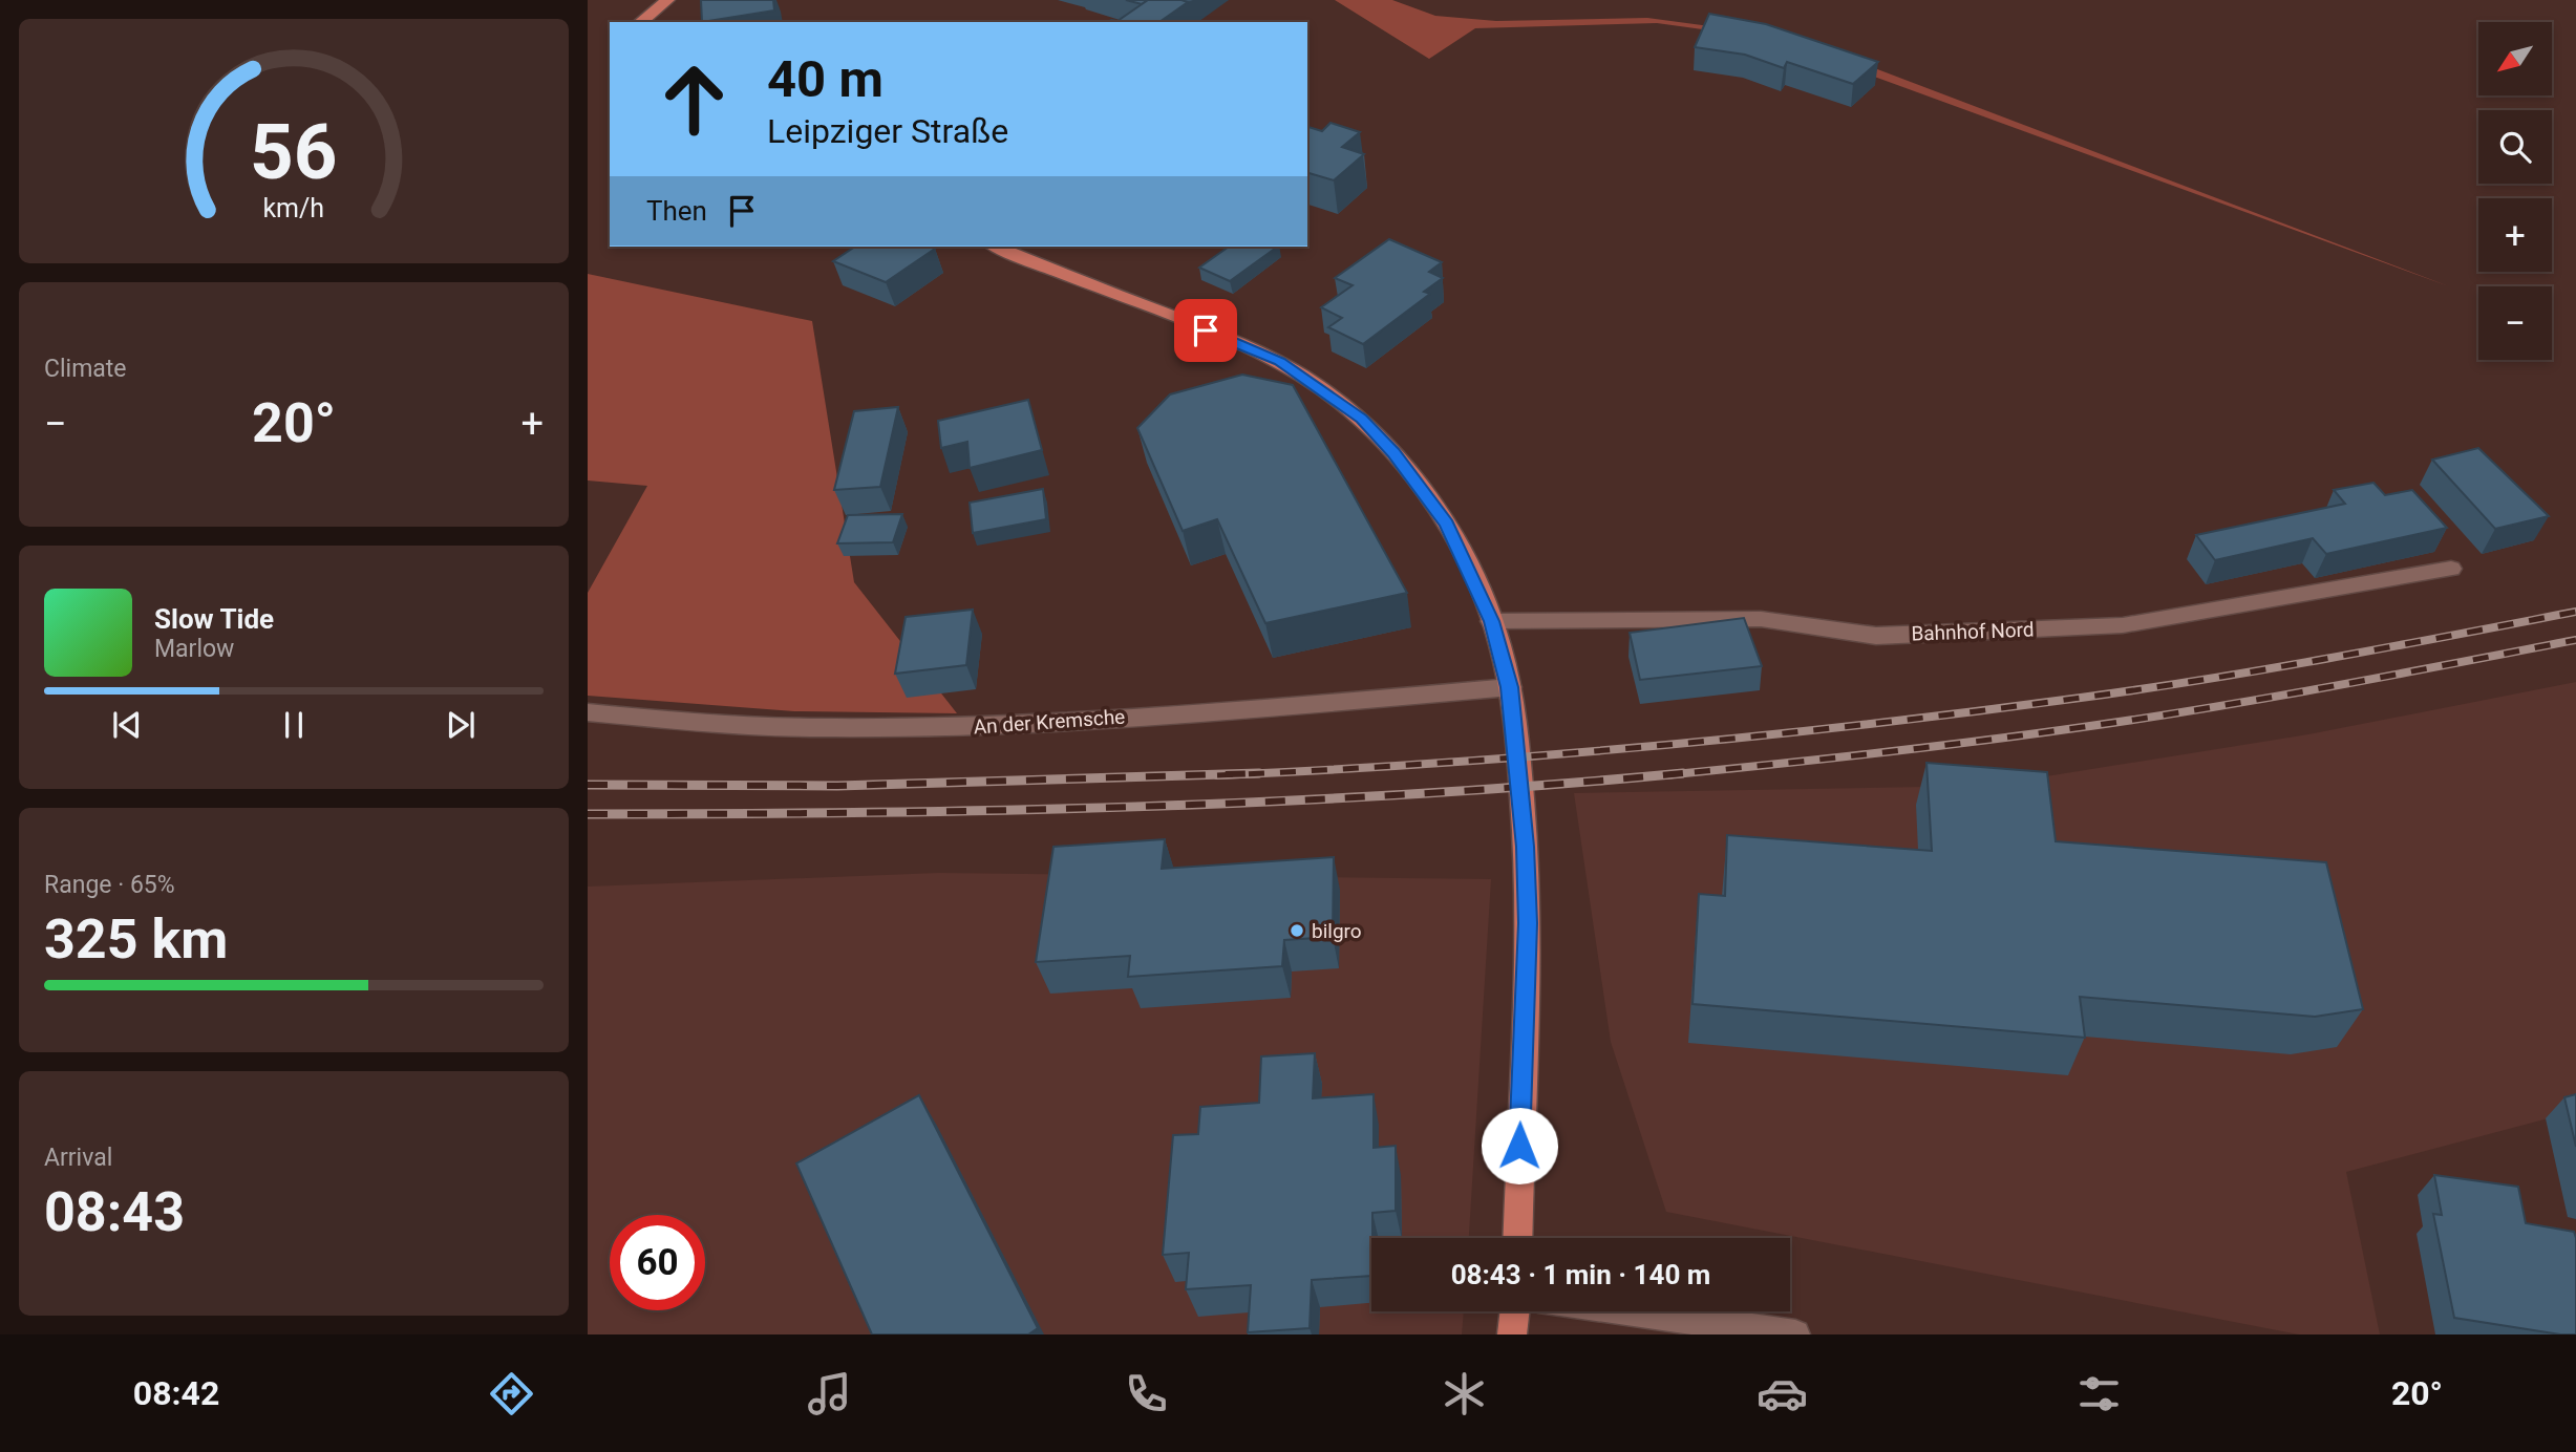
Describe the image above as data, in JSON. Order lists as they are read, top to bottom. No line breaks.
{"streets":{"street":["Bahnhof Nord","An der Kremsche"]},"places":["bilgro"],"north":"bottom left","page":{"map_buttons":["+","−"],"turn":["40 m","Leipziger Straße"],"then":"Then","tile":["Climate",["Range · 65%","325 km"],["Arrival","08:43"]],"heat":["−","20°","+"],"song":["Slow Tide","Marlow"],"limit":"60","trip":"08:43 · 1 min · 140 m","tabs":["08:42","20°"],"gauge":["56","km/h"]}}
